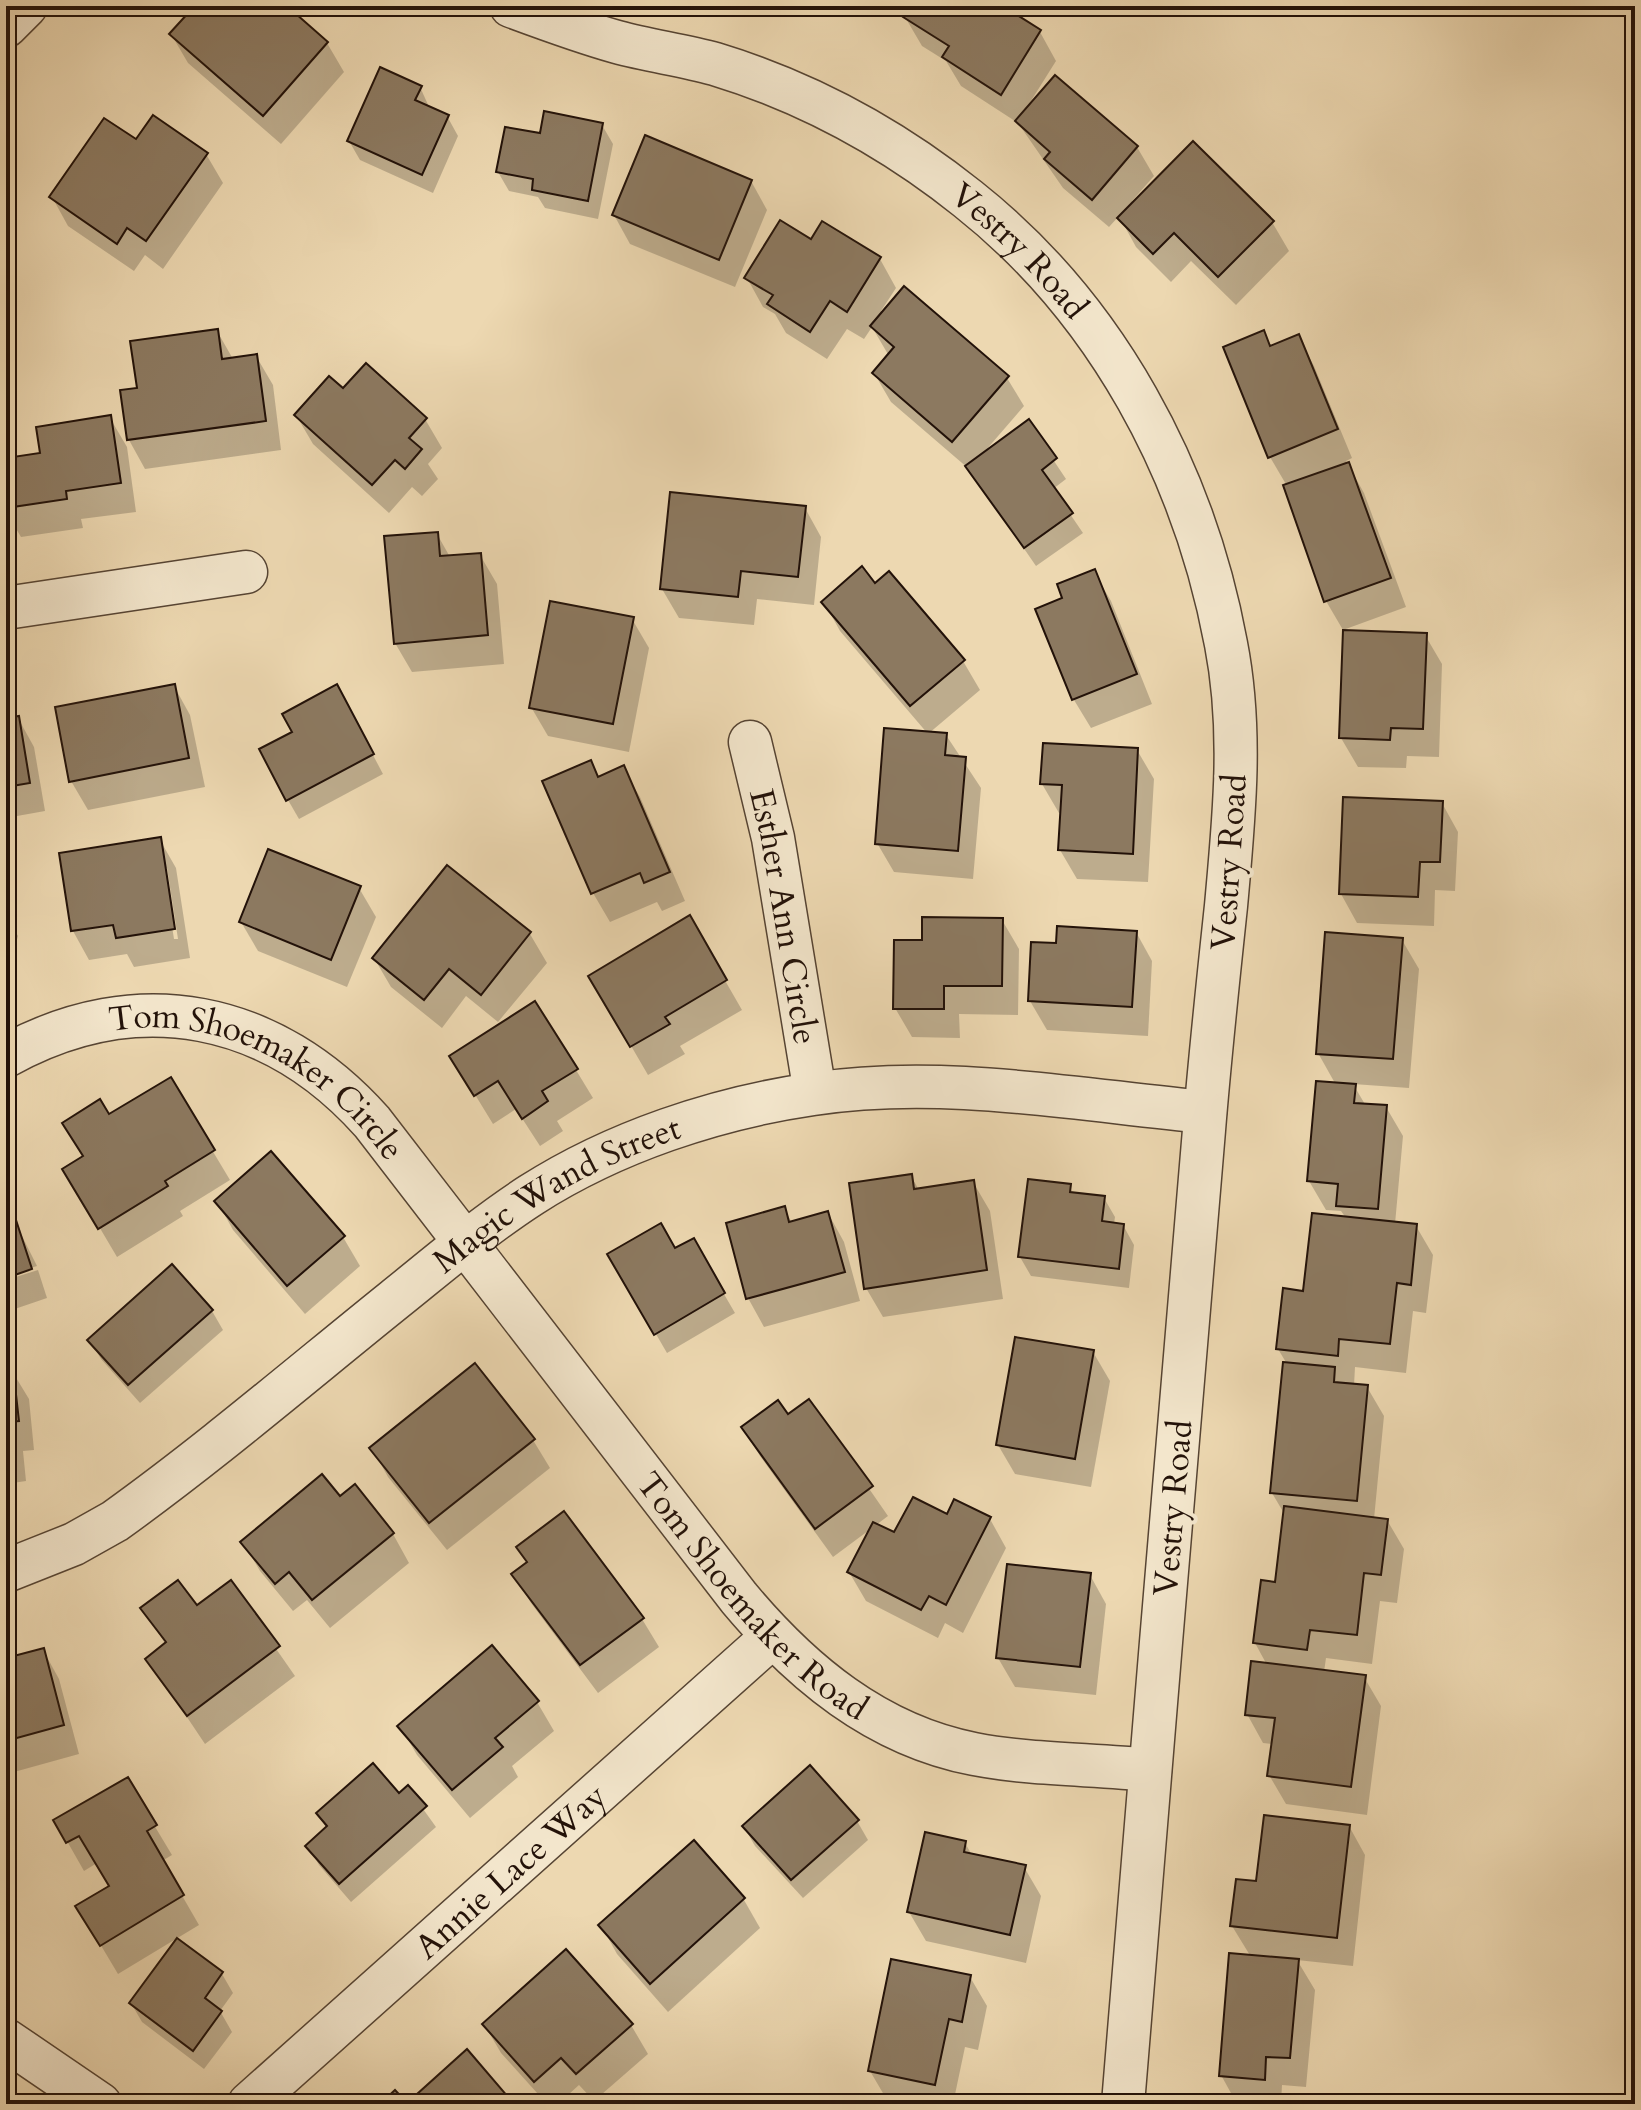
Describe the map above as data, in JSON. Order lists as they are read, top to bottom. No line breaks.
{"streets":{"street":["Vestry Road","Esther Ann Circle","Tom Shoemaker Circle","Magic Wand Street","Tom Shoemaker Road","Annie Lace Way"]},"crossings":[["Vestry Road","Magic Wand Street"],["Vestry Road","Tom Shoemaker Road"],["Esther Ann Circle","Magic Wand Street"],["Tom Shoemaker Circle","Magic Wand Street"],["Tom Shoemaker Circle","Tom Shoemaker Road"],["Magic Wand Street","Tom Shoemaker Road"],["Tom Shoemaker Road","Annie Lace Way"]]}
